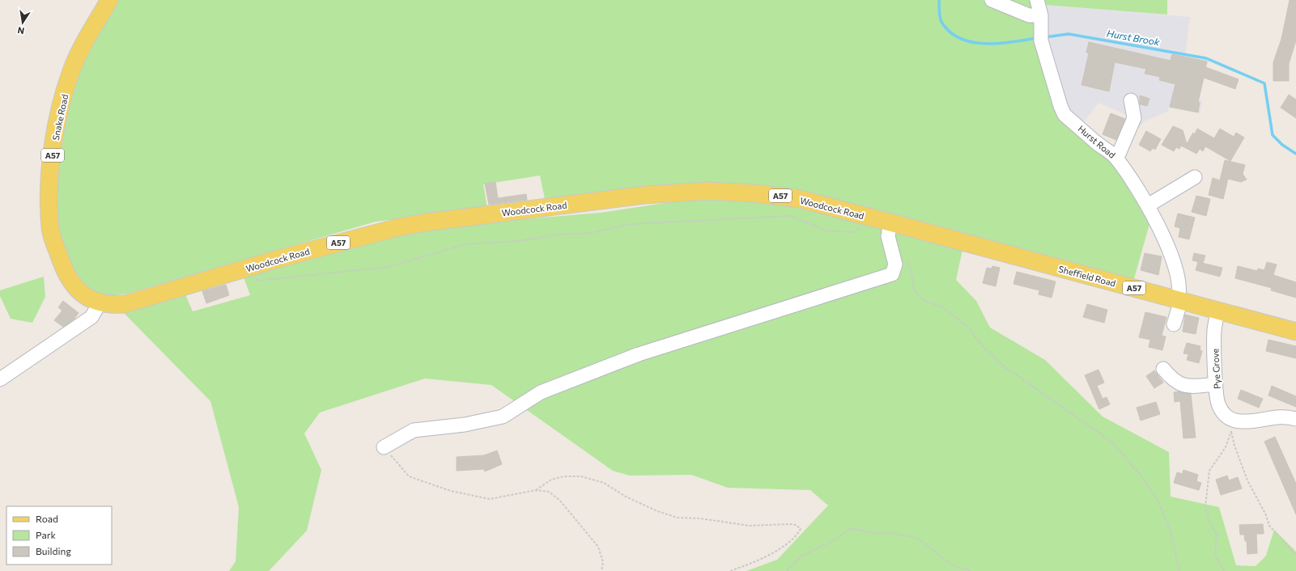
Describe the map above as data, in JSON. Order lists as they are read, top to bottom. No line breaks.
{"streets":{"main road":["Snake Road","A57","Woodcock Road","Sheffield Road"],"street":["Hurst Road","Pye Grove"]},"crossings":[["Snake Road","Woodcock Road"],["Hurst Road","Sheffield Road"],["Woodcock Road","Sheffield Road"],["Sheffield Road","Pye Grove"]],"water":["Hurst Brook"],"legend":["Road","Park","Building"],"north":"bottom"}
